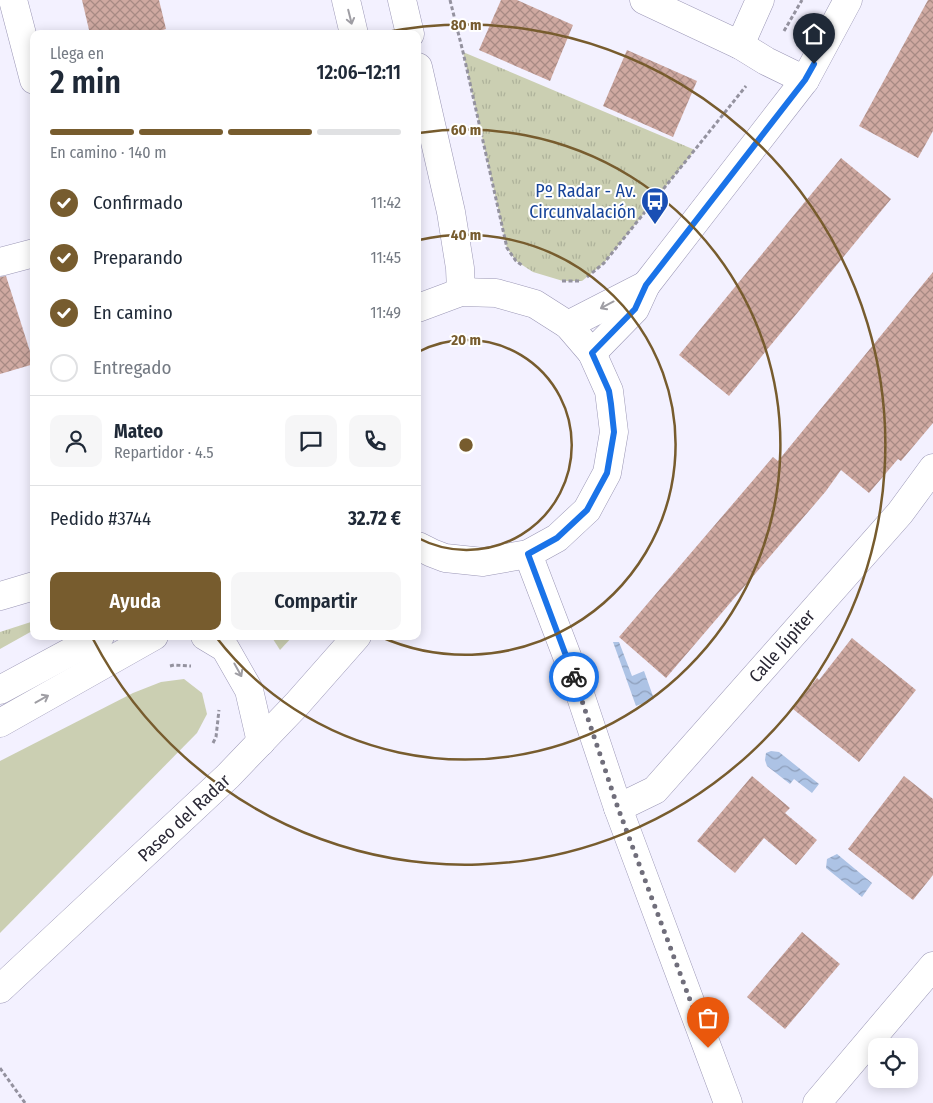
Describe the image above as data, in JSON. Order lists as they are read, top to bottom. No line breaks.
{"streets":{"street":["Calle Júpiter","Paseo del Radar"]},"places":{"bus stop":["Pº Radar - Av. Circunvalación"]},"page":{"heading":["2 min","Llega en","12:06–12:11"],"panel":["Mateo","Repartidor · 4.5","Pedido #3744","32.72 €"],"bar":"En camino · 140 m","list":[["Confirmado","11:42"],["Preparando","11:45"],["En camino","11:49"],"Entregado"],"buttons":["Ayuda","Compartir"]},"rings":["80 m","60 m","40 m","20 m"]}
